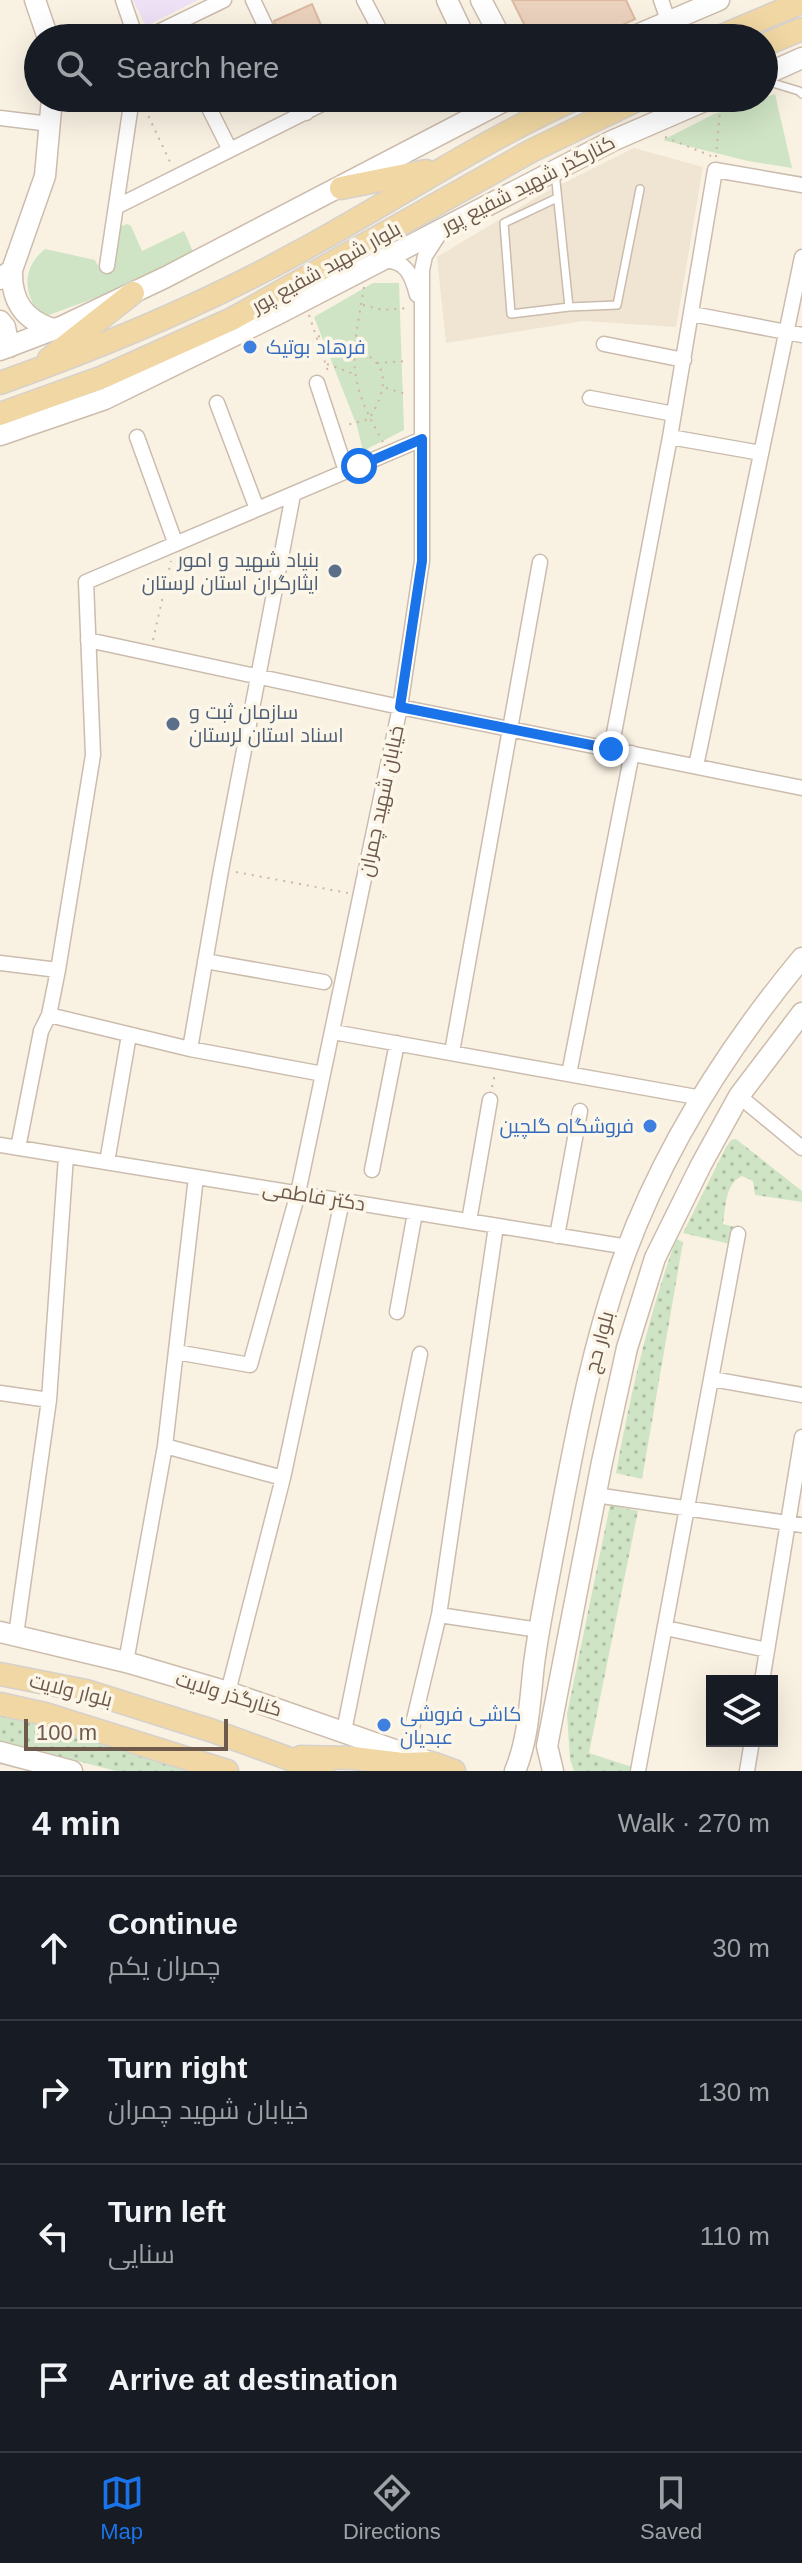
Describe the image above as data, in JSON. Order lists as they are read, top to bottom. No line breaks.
{"streets":{"main road":["کنارگذر شهید شفیع پور","بلوار شهید شفیع پور","بلوار حج","بلوار ولایت","کنارگذر ولایت"],"street":["خیابان شهید چمران","دکتر فاطمی"]},"crossings":[["کنارگذر شهید شفیع پور","خیابان شهید چمران"],["خیابان شهید چمران","دکتر فاطمی"],["دکتر فاطمی","بلوار حج"]],"places":["فرهاد بوتیک","بنیاد شهید و امور ایثارگران استان لرستان","سازمان ثبت و اسناد استان لرستان","فروشگاه گلچین","کاشی فروشی عبدیان"],"scale_bar":"100 m","page":{"search":"Search here","scale":"100 m","heading":["4 min","Walk · 270 m"],"list":[["Continue","چمران یکم","30 m"],["Turn right","خیابان شهید چمران","130 m"],["Turn left","سنایی","110 m"],"Arrive at destination"],"nav":["Map","Directions","Saved"]}}
